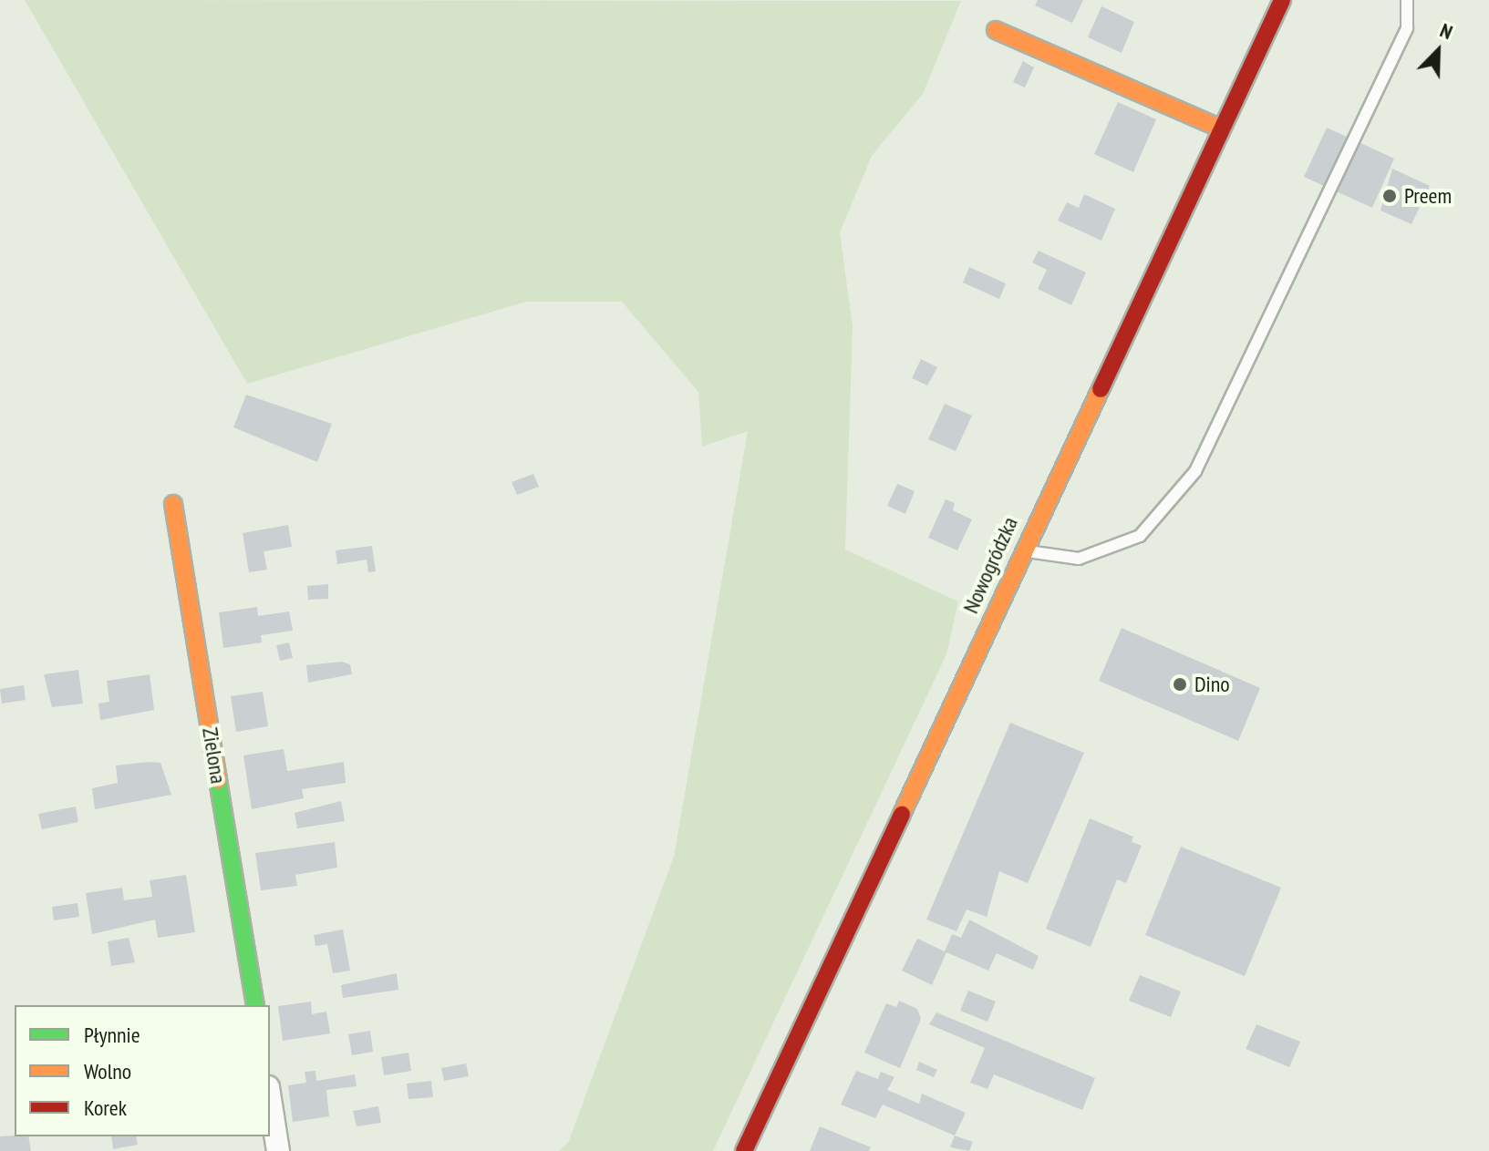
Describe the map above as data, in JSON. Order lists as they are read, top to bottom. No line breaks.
{"streets":{"main road":["Nowogródzka","Zielona"]},"places":["Preem","Dino"],"legend":["Płynnie","Wolno","Korek"],"north":"top right"}
